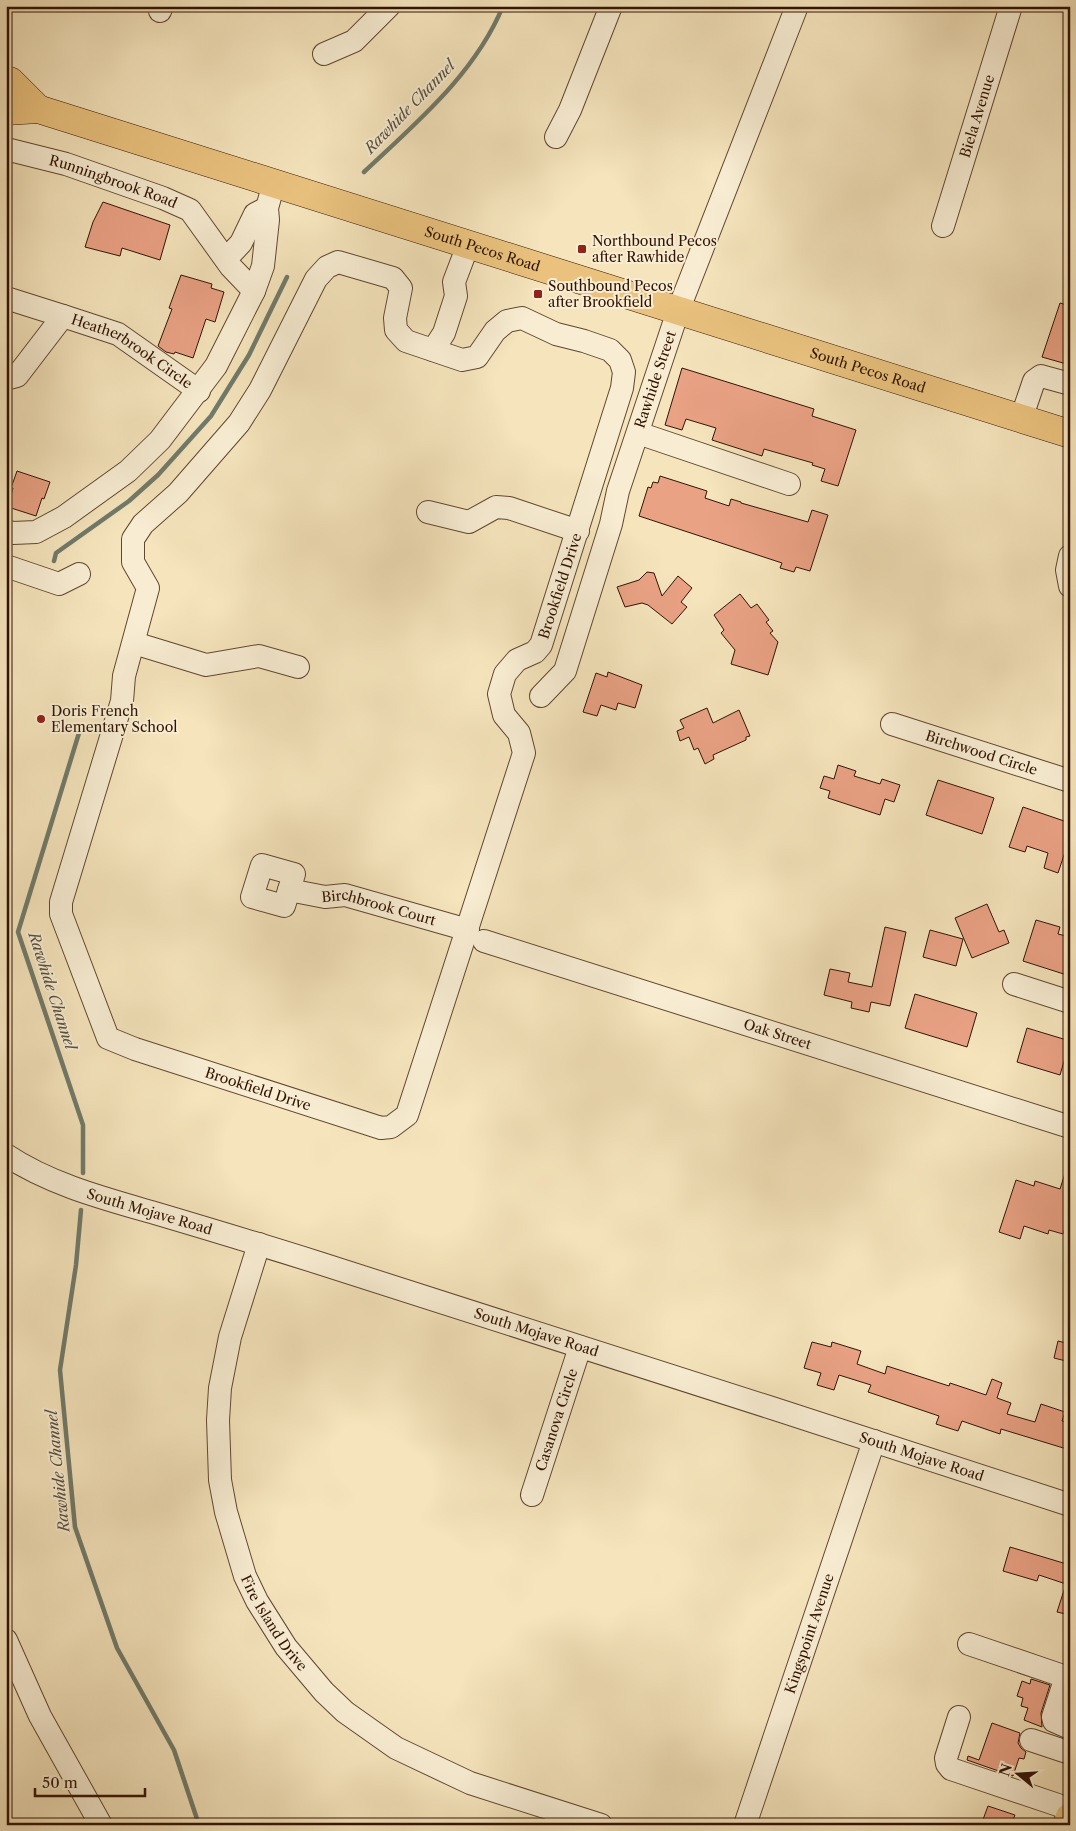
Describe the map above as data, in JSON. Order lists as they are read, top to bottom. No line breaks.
{"streets":{"main road":["South Pecos Road"],"street":["Biela Avenue","Runningbrook Road","Heatherbrook Circle","Rawhide Street","Brookfield Drive","Birchwood Circle","Birchbrook Court","Oak Street","South Mojave Road","Casanova Circle","Fire Island Drive","Kingspoint Avenue"]},"crossings":[["South Pecos Road","Rawhide Street"],["Brookfield Drive","Birchbrook Court"],["Brookfield Drive","Oak Street"],["Birchbrook Court","Oak Street"],["South Mojave Road","Casanova Circle"],["South Mojave Road","Fire Island Drive"],["South Mojave Road","Kingspoint Avenue"]],"water":["Rawhide Channel"],"places":{"transit":["Northbound Pecos after Rawhide","Southbound Pecos after Brookfield"],"other":["Doris French Elementary School"]},"scale_bar":"50 m","north":"left"}
